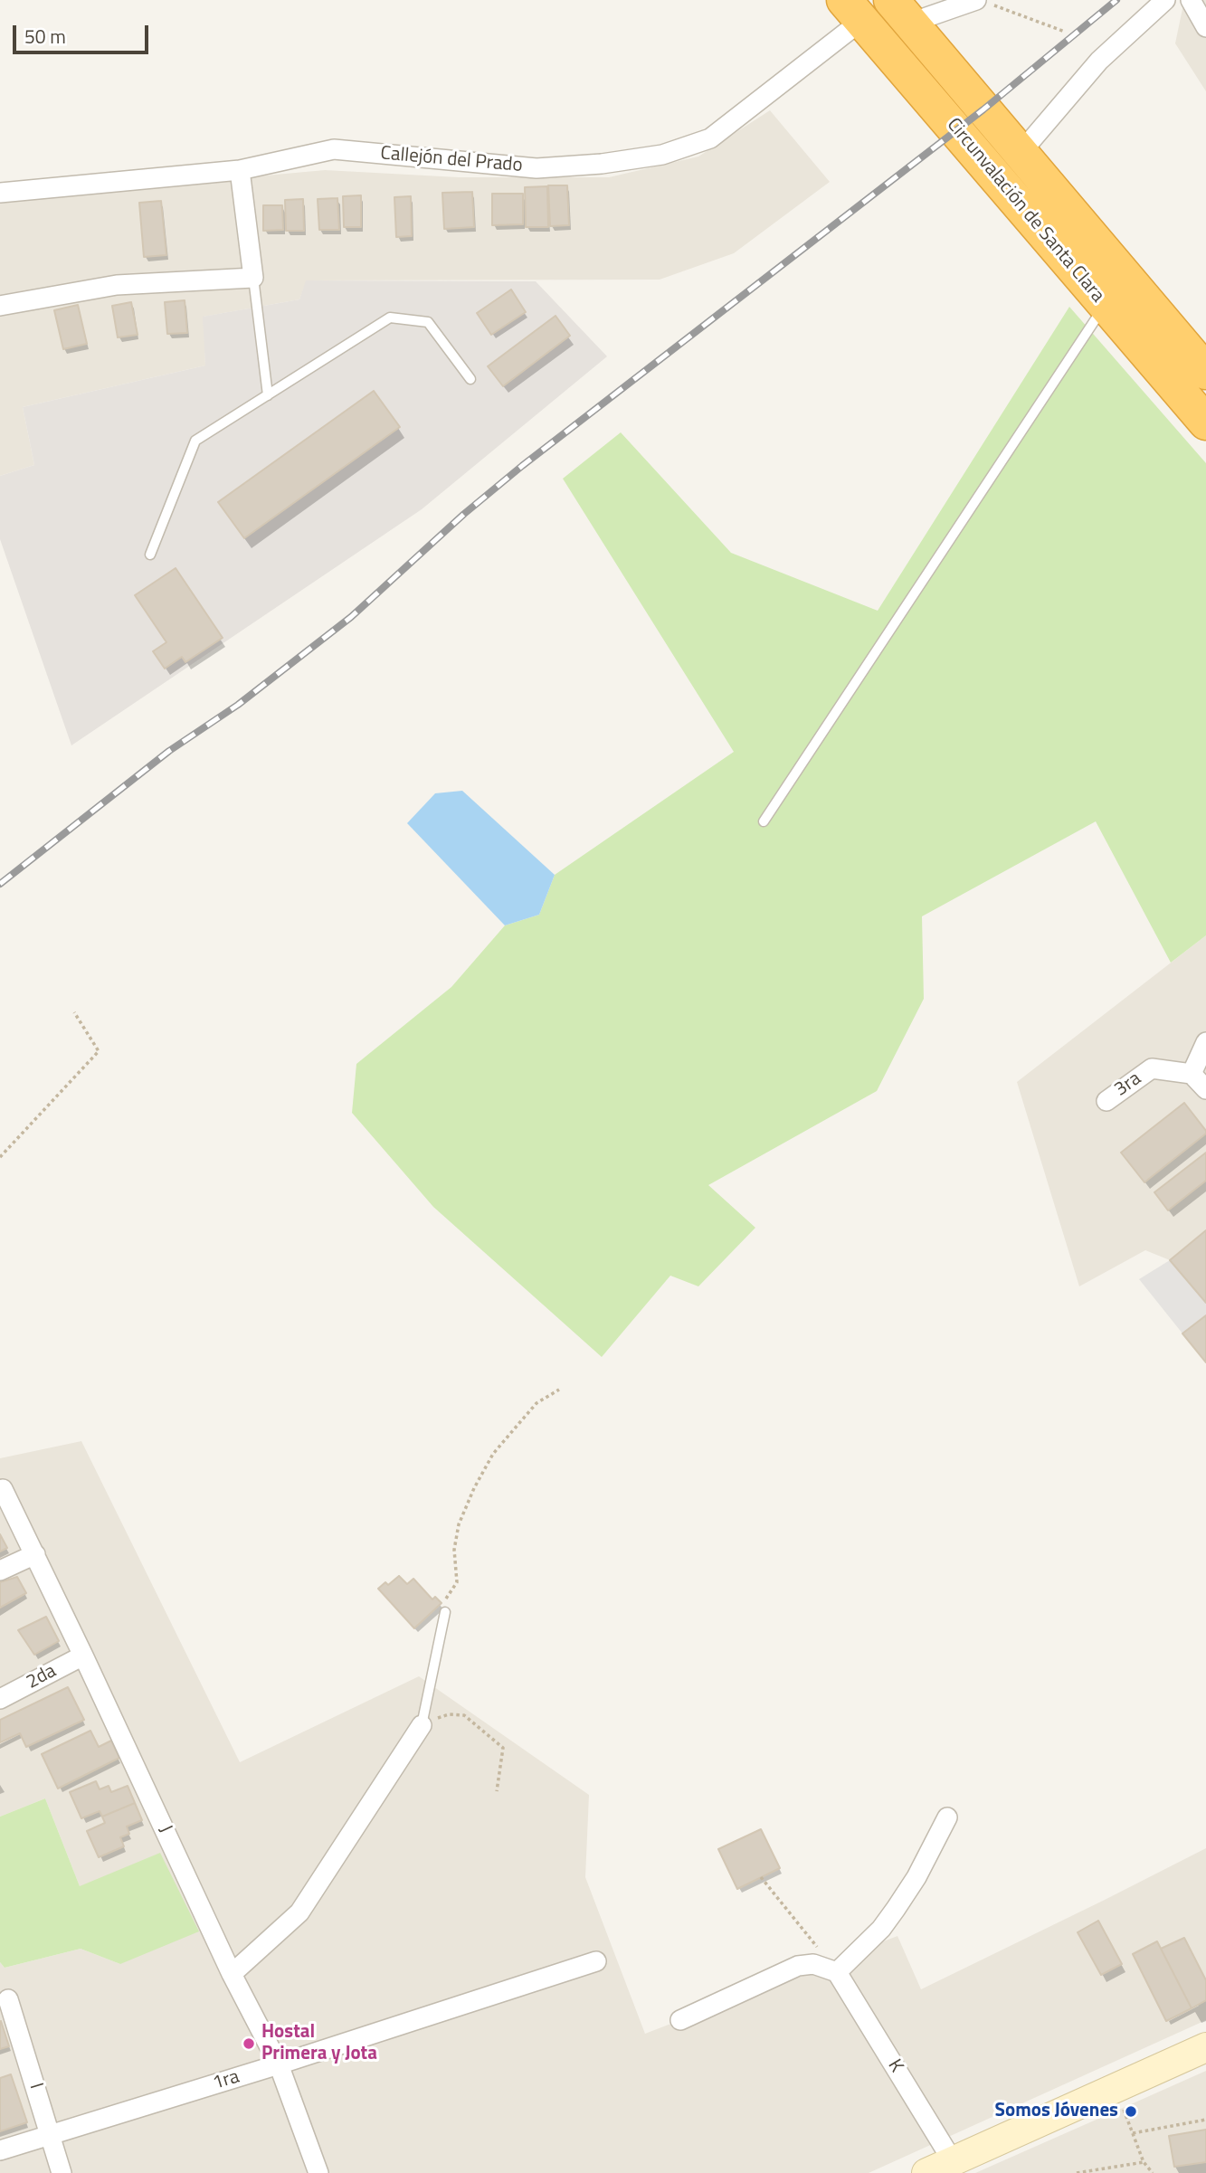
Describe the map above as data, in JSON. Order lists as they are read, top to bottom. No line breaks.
{"streets":{"highway":["Circunvalación de Santa Clara"],"street":["Callejón del Prado","3ra","2da","J","K","1ra","I"]},"crossings":[["Callejón del Prado","Circunvalación de Santa Clara"],["2da","J"],["J","1ra"],["1ra","I"]],"places":["Hostal Primera y Jota","Somos Jóvenes"],"scale_bar":"50 m"}
